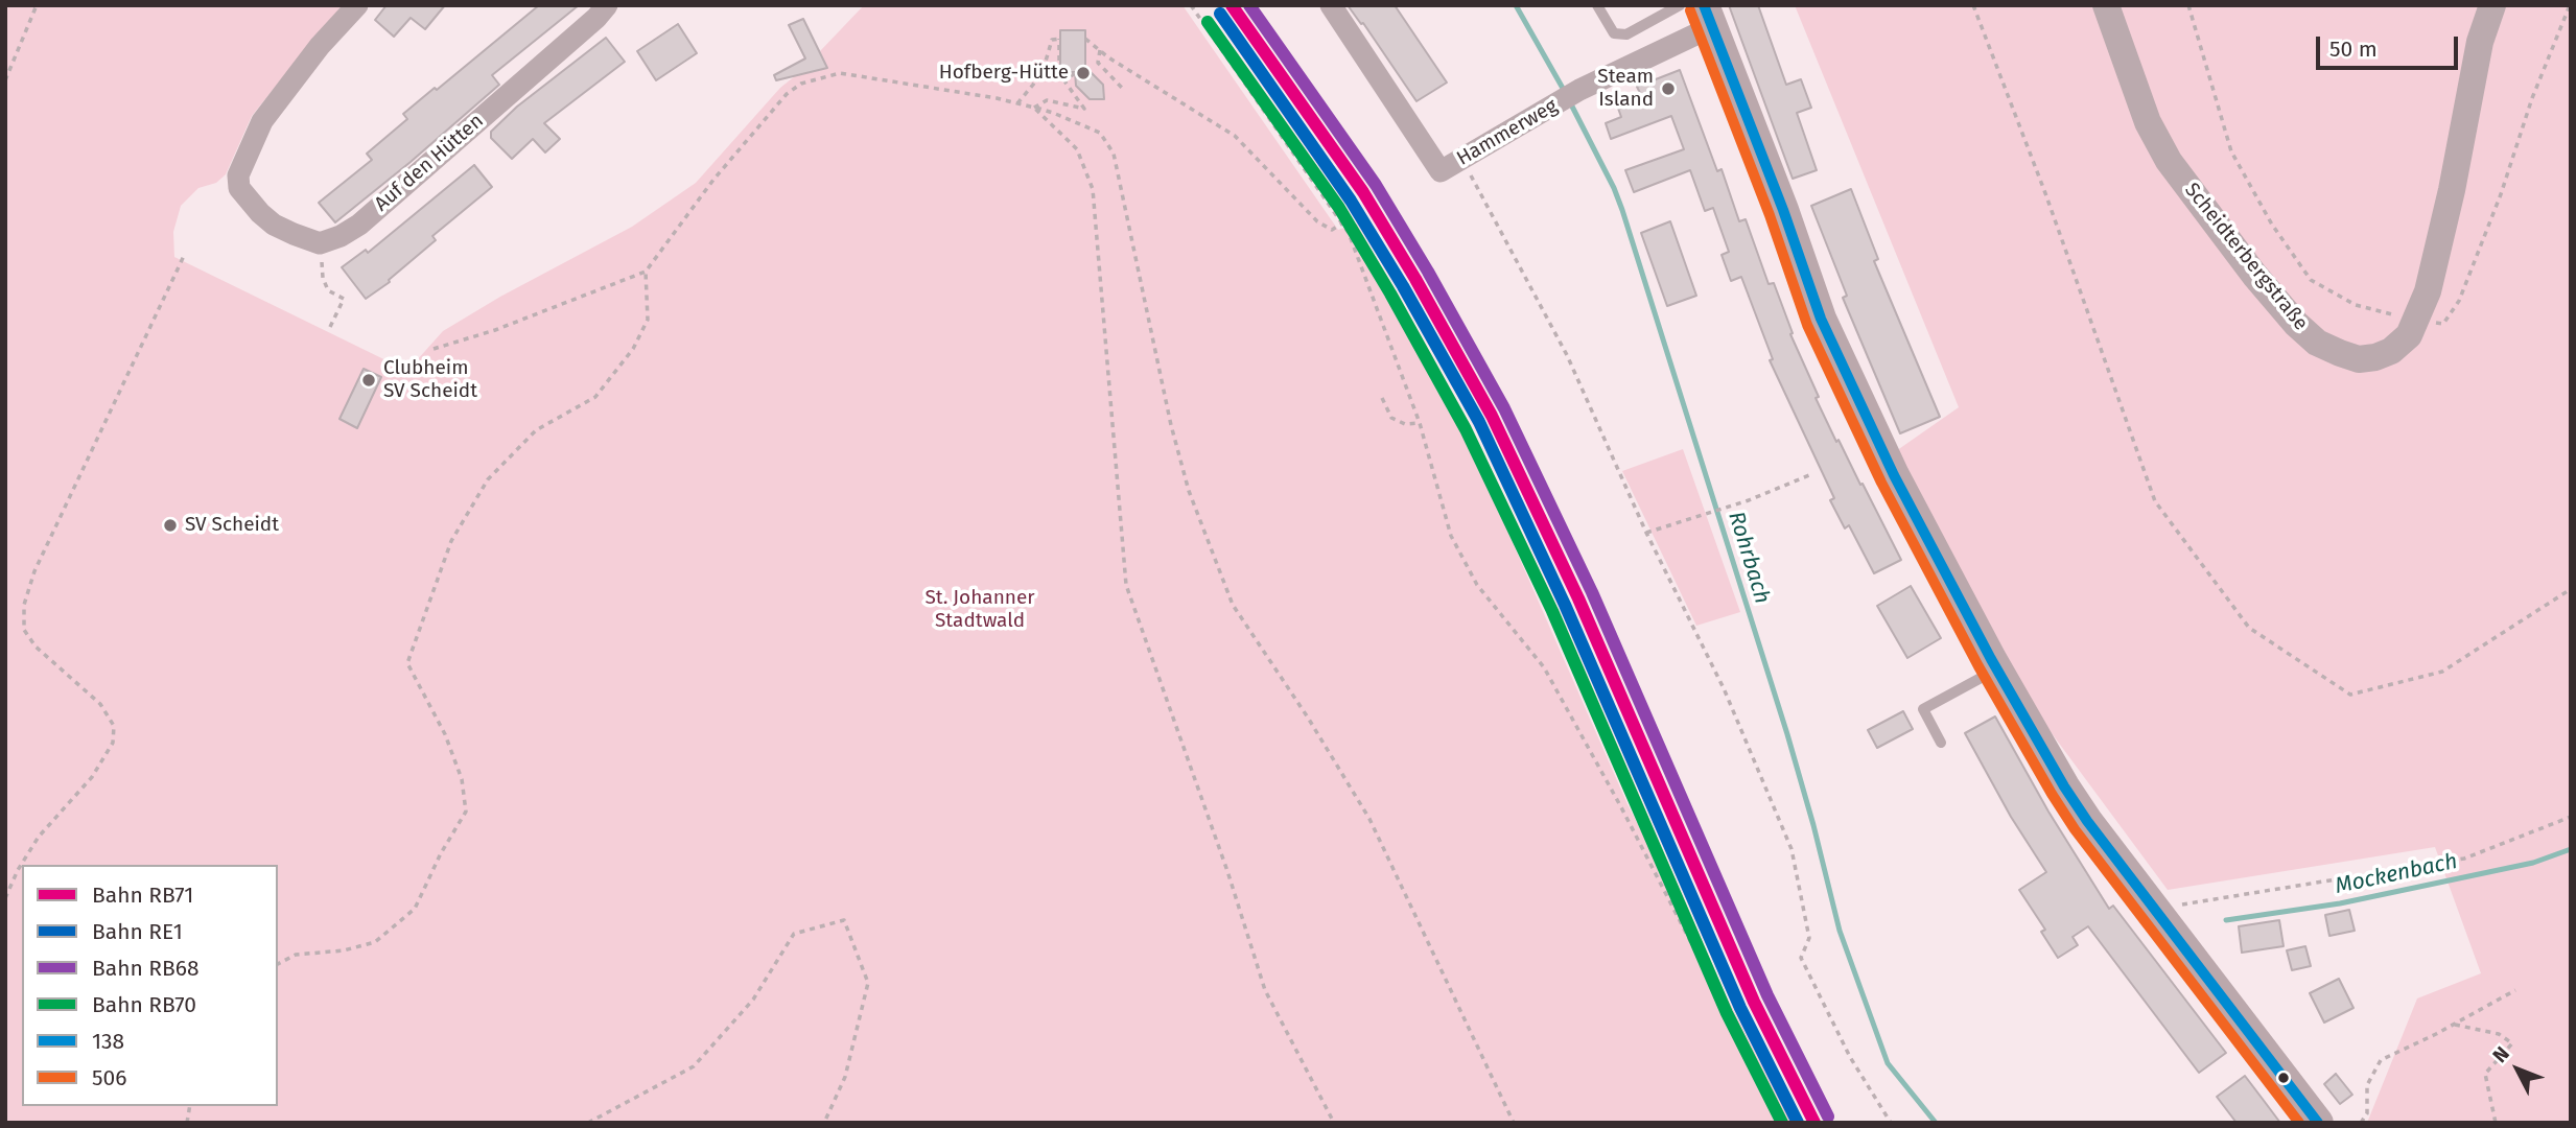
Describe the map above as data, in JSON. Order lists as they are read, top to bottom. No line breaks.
{"streets":{"street":["Hammerweg","Auf den Hütten","Scheidterbergstraße"]},"water":["Rohrbach","Mockenbach"],"parks":["St. Johanner Stadtwald"],"places":["Hofberg-Hütte","Steam Island","Clubheim SV Scheidt","SV Scheidt"],"lines":["rail line RB71","rail line RB68","transit line 138","transit line 506","rail line RE1","rail line RB70"],"legend":["Bahn RB71","Bahn RE1","Bahn RB68","Bahn RB70","138","506"],"scale_bar":"50 m","north":"top left"}
